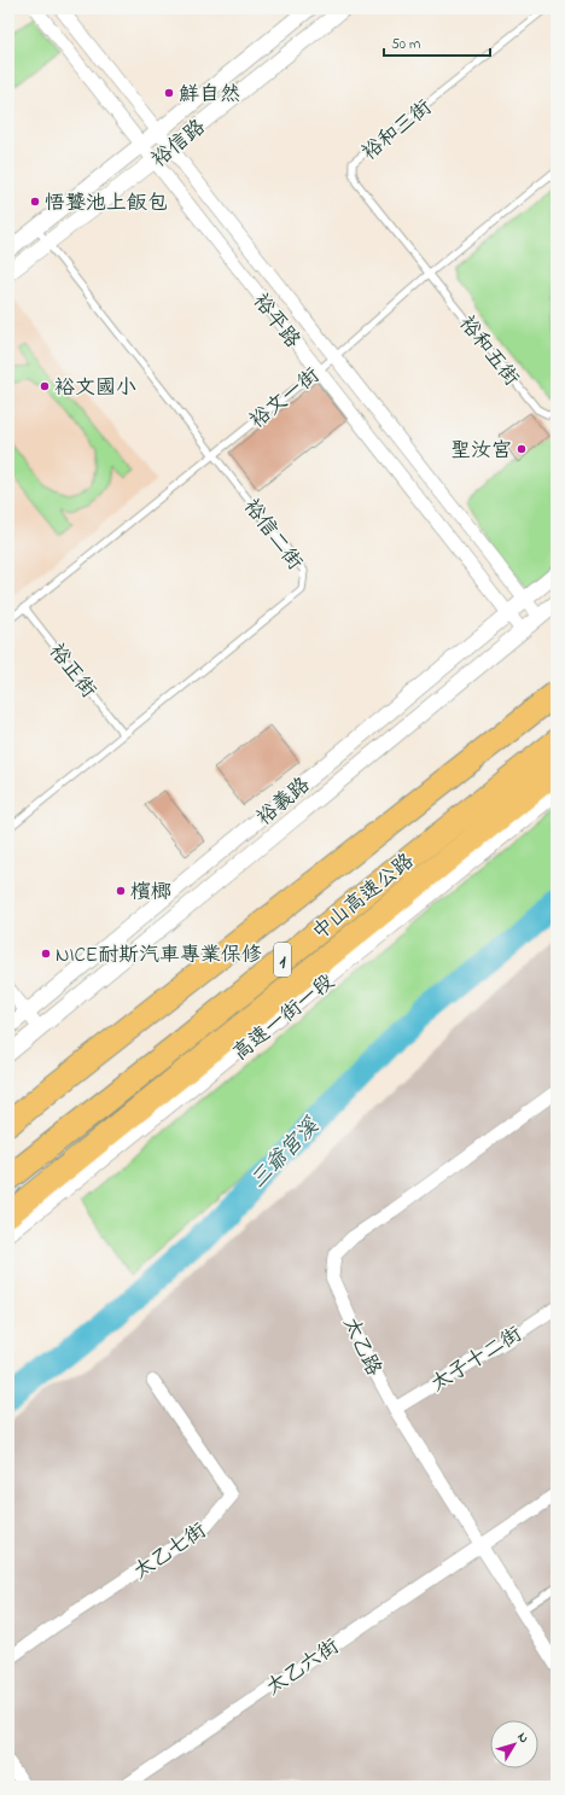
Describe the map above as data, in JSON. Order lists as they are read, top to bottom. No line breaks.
{"streets":{"highway":["中山高速公路","1"],"street":["裕信路","裕平路","裕義路","高速一街一段","太乙路","太子十二街","太乙七街","太乙六街"],"lane":["裕和三街","裕和五街","裕文一街","裕信二街","裕正街"]},"crossings":[["裕和三街","裕和五街"],["裕和三街","裕文一街"],["裕信路","裕平路"],["裕信路","裕信二街"],["裕平路","裕文一街"],["裕平路","裕義路"],["裕和五街","裕文一街"],["裕文一街","裕信二街"],["裕文一街","裕正街"],["裕信二街","裕正街"],["太乙路","太子十二街"],["太乙路","太乙六街"]],"water":["三爺宮溪"],"places":["鮮自然","悟饕池上飯包","裕文國小","聖汝宮","檳榔","NICE耐斯汽車專業保修"],"scale_bar":"50 m","north":"top right"}
